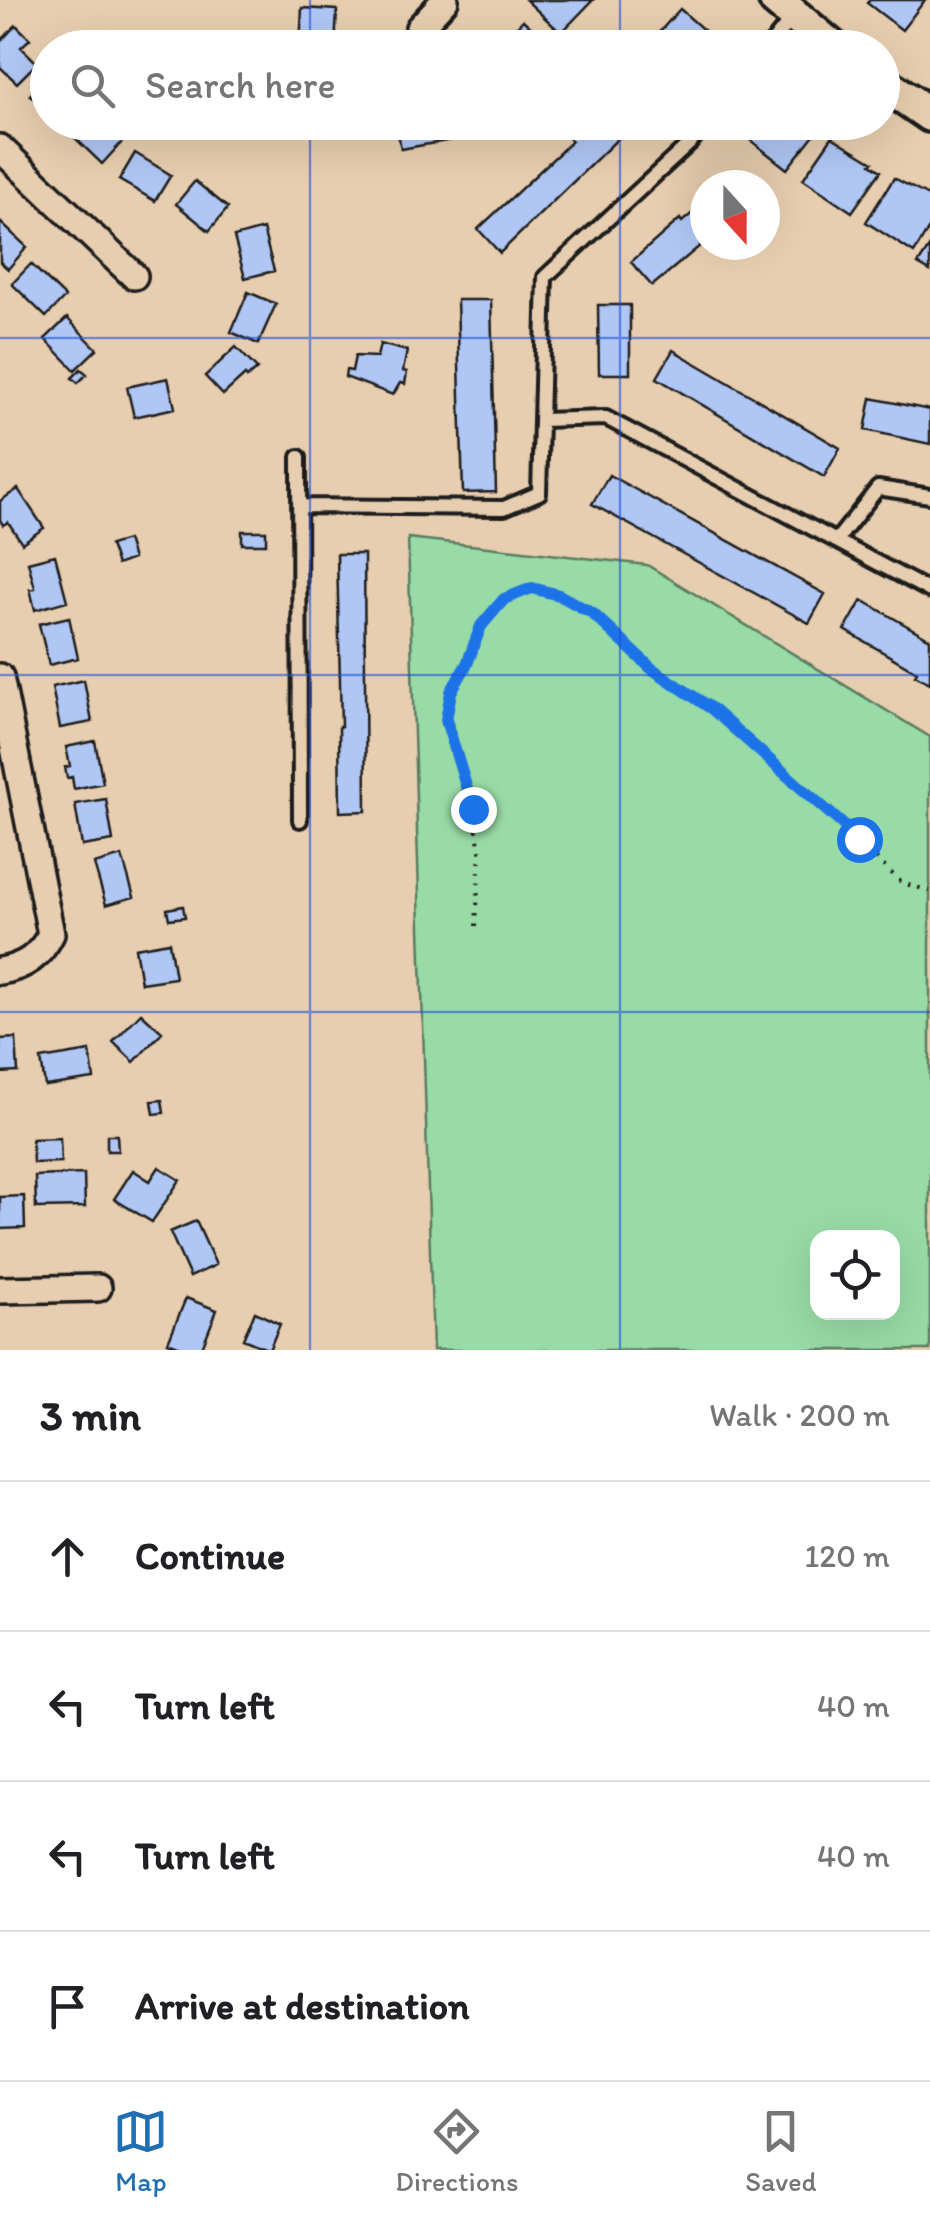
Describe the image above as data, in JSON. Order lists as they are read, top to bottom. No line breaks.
{"north":"bottom","page":{"search":"Search here","heading":["3 min","Walk · 200 m"],"list":[["Continue","120 m"],["Turn left","40 m"],["Turn left","40 m"],"Arrive at destination"],"nav":["Map","Directions","Saved"]}}
